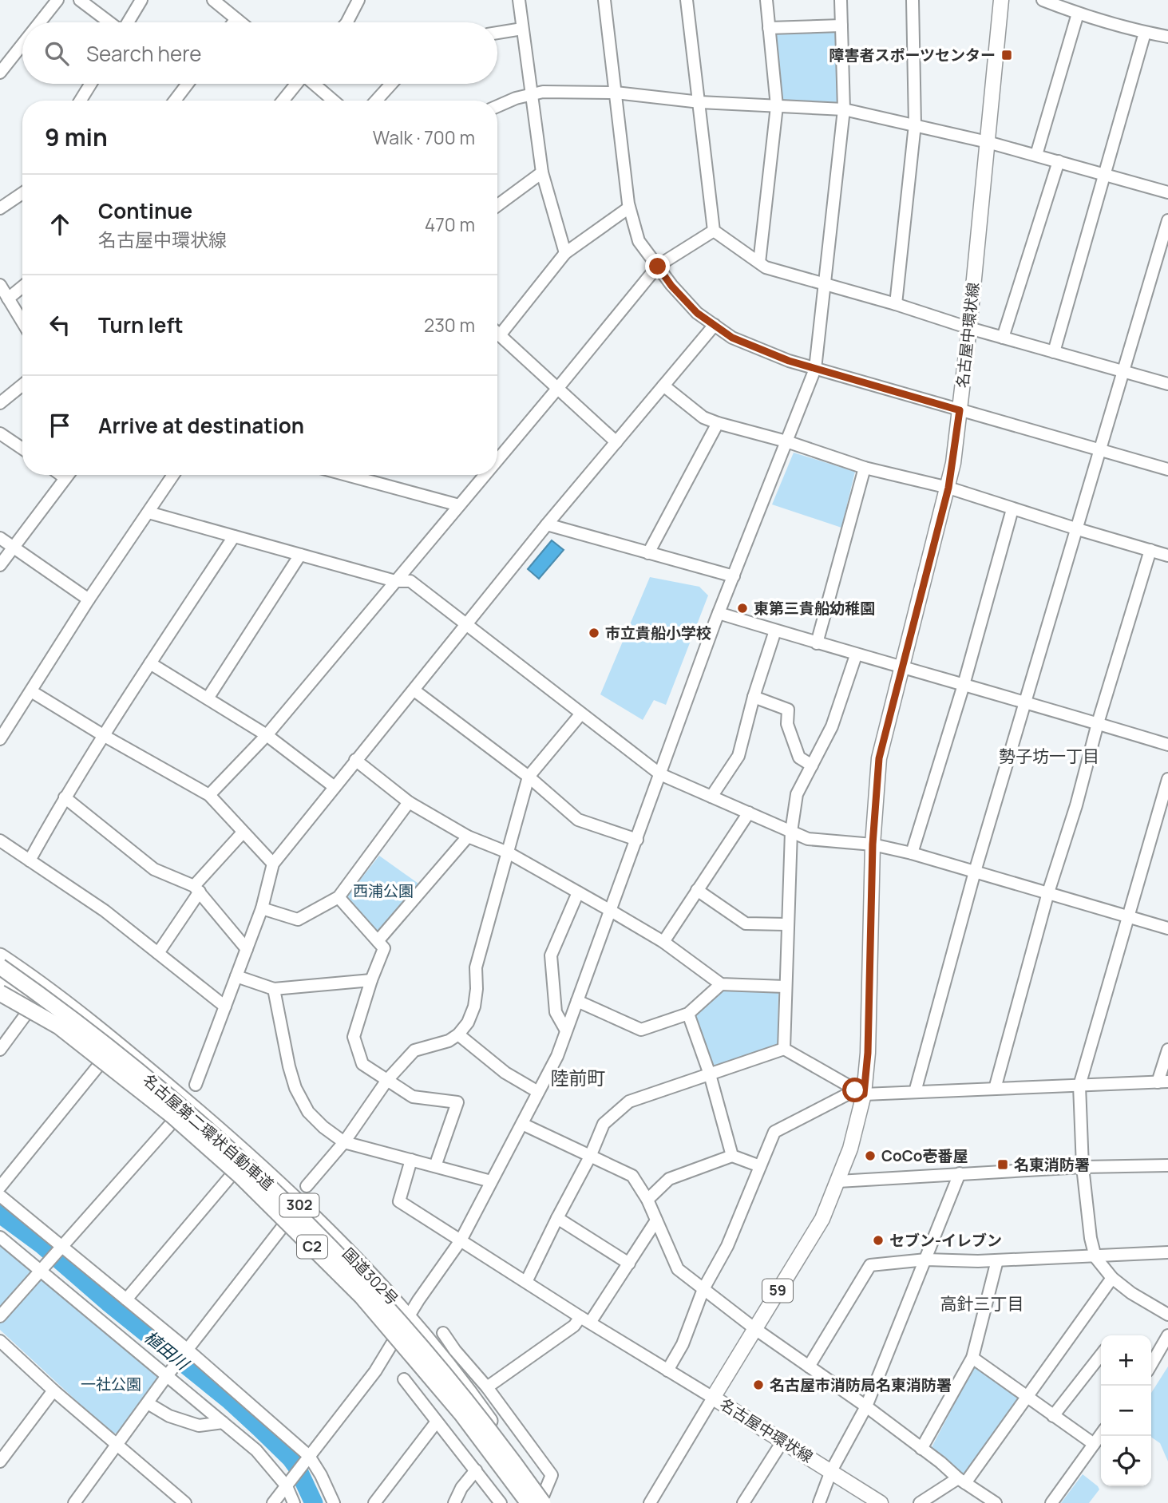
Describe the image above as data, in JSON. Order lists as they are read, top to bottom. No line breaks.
{"streets":{"highway":["名古屋第二環状自動車道","302","C2","国道302号"],"main road":["名古屋中環状線","59"]},"crossings":[["名古屋第二環状自動車道","国道302号"]],"districts":["勢子坊一丁目","陸前町","高針三丁目"],"water":["植田川"],"parks":["西浦公園","一社公園"],"places":{"transit":["障害者スポーツセンター","名東消防署"],"other":["東第三貴船幼稚園","市立貴船小学校","CoCo壱番屋","セブン-イレブン","名古屋市消防局名東消防署"]},"page":{"search":"Search here","heading":["9 min","Walk · 700 m"],"list":[["Continue","名古屋中環状線","470 m"],["Turn left","230 m"],"Arrive at destination"],"map_buttons":["+","−"]}}
